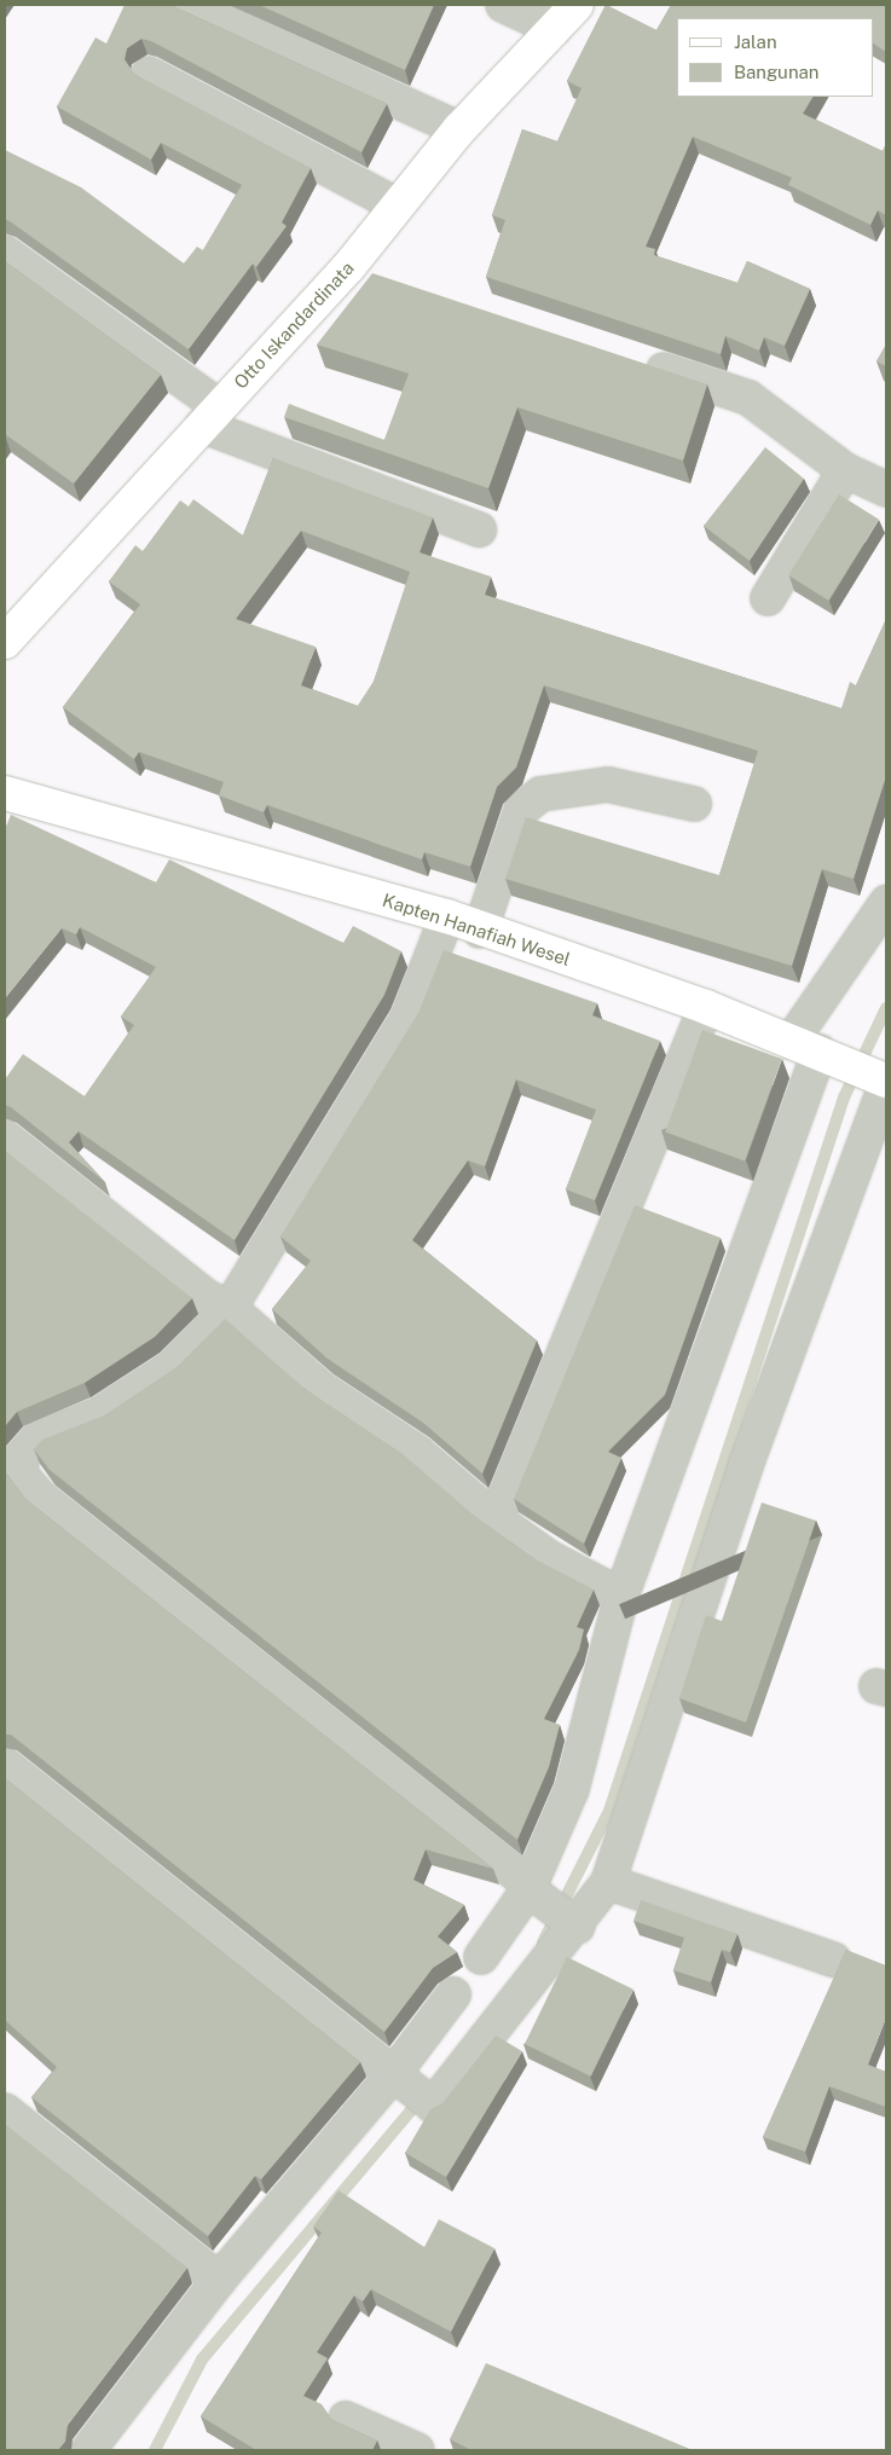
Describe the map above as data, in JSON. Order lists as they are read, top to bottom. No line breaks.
{"streets":{"main road":["Otto Iskandardinata","Kapten Hanafiah Wesel"]},"legend":["Jalan","Bangunan"]}
